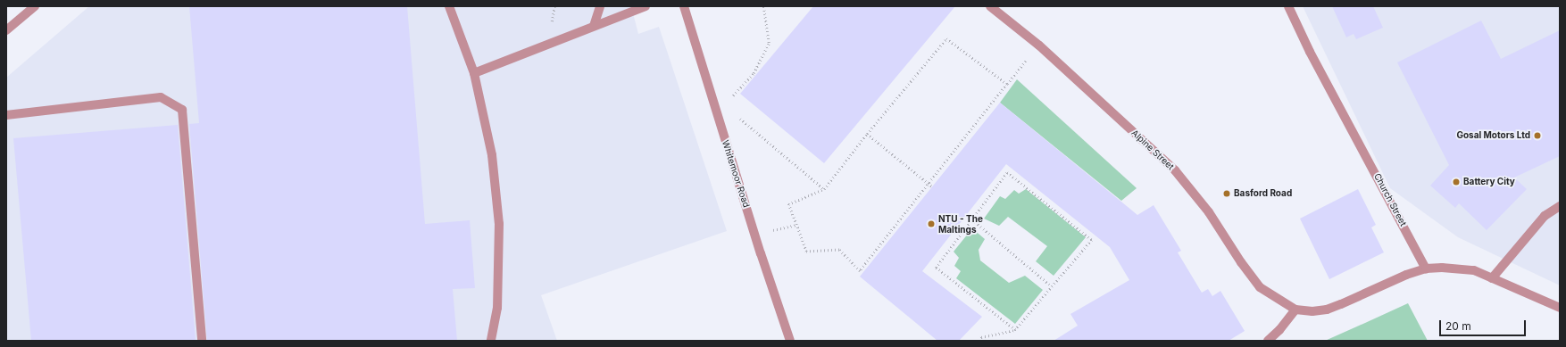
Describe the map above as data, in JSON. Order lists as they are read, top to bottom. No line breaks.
{"streets":{"street":["Alpine Street","Whitemoor Road","Church Street"]},"places":["Gosal Motors Ltd","Battery City","Basford Road","NTU - The Maltings"],"scale_bar":"20 m"}
